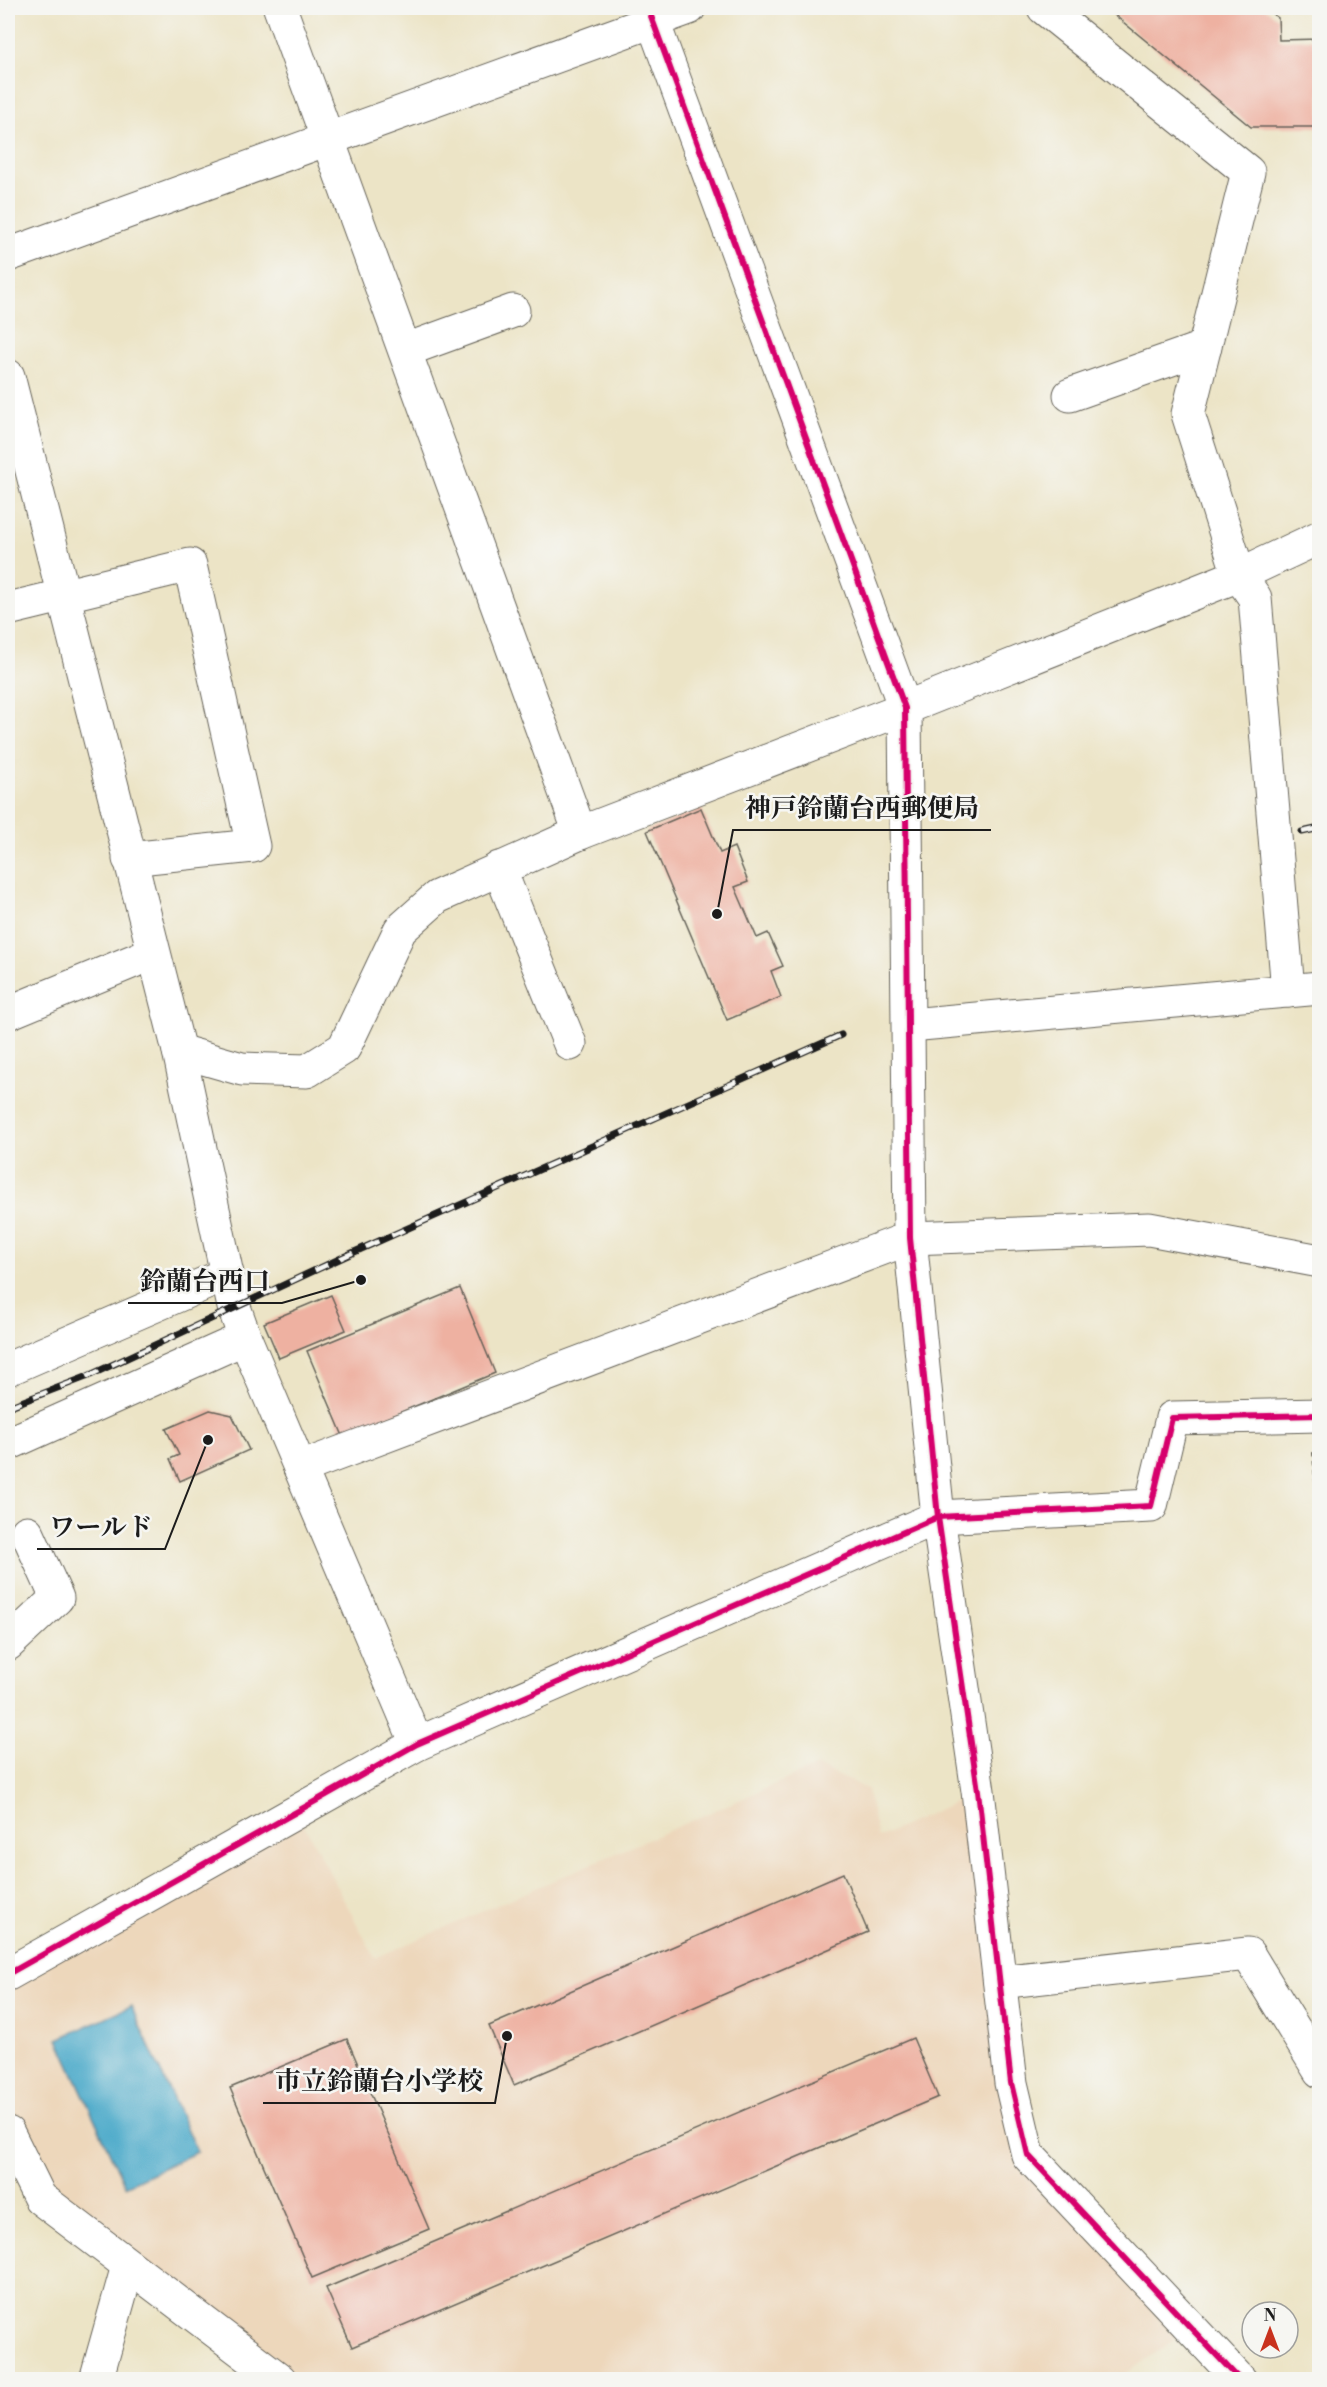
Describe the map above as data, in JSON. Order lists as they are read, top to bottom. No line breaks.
{"places":["神戸鈴蘭台西郵便局","鈴蘭台西口","ワールド","市立鈴蘭台小学校"],"north":"top"}
